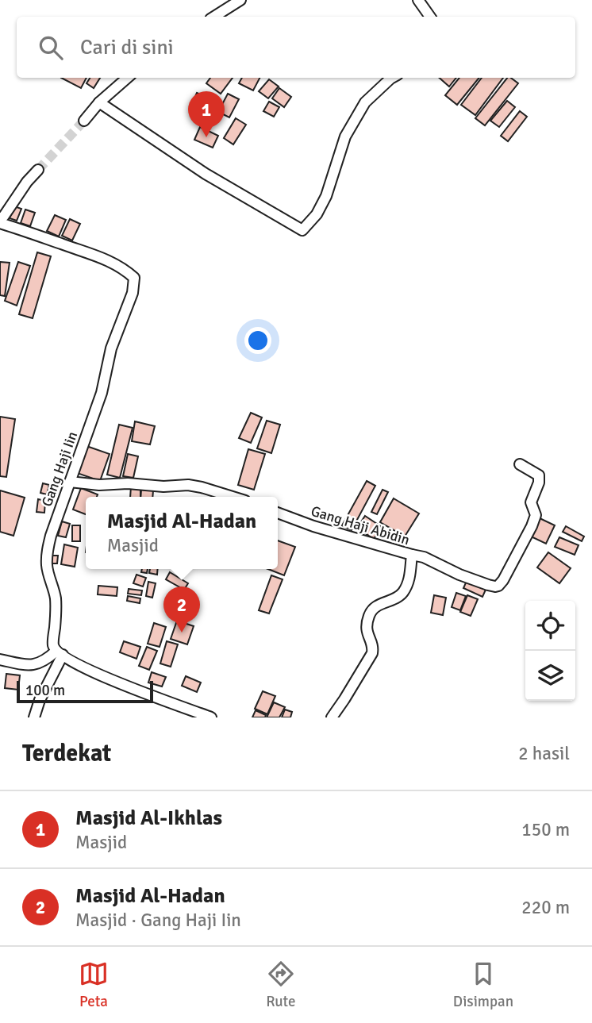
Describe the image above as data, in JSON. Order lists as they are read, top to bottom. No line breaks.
{"streets":{"street":["Gang Haji Iin","Gang Haji Abidin"]},"scale_bar":"100 m","page":{"search":"Cari di sini","pins":["1","2"],"popup":["Masjid Al-Hadan","Masjid"],"scale":"100 m","heading":["Terdekat","2 hasil"],"list":[{"mark":"1","name":"Masjid Al-Ikhlas","note":"Masjid","value":"150 m"},{"mark":"2","name":"Masjid Al-Hadan","note":"Masjid · Gang Haji Iin","value":"220 m"}],"nav":["Peta","Rute","Disimpan"]}}
